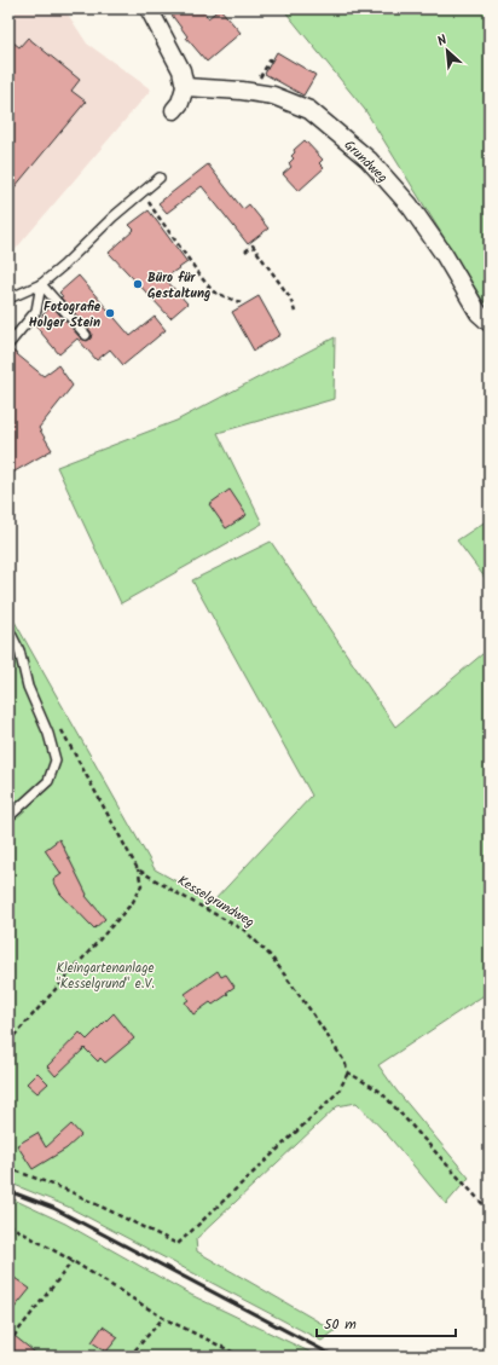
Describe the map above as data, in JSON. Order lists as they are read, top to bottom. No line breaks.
{"streets":{"street":["Grundweg"],"path":["Kesselgrundweg"]},"parks":["Kleingartenanlage \"Kesselgrund\" e.V."],"places":["Büro für Gestaltung","Fotografie Holger Stein"],"scale_bar":"50 m","north":"top left"}
